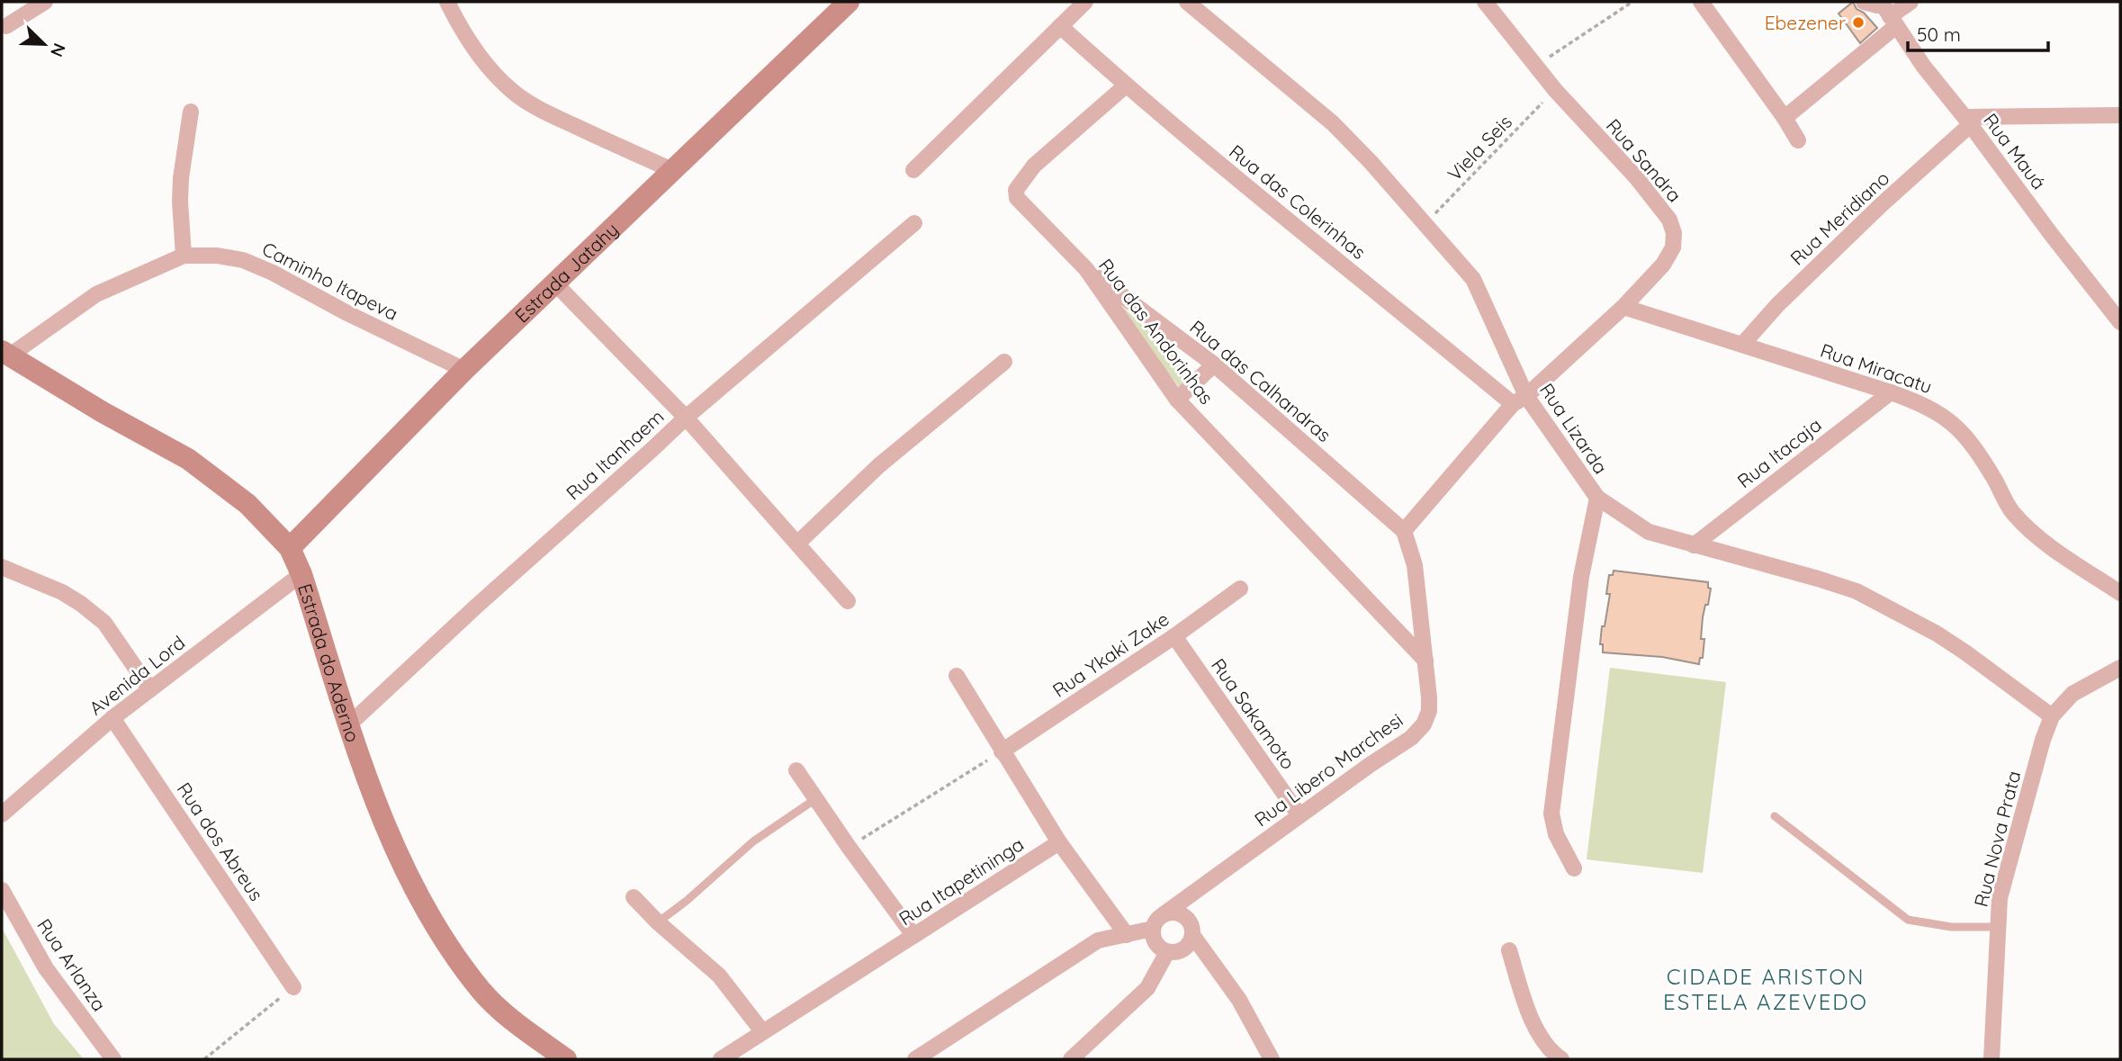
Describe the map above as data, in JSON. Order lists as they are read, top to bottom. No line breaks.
{"streets":{"main road":["Estrada Jatahy","Estrada do Aderno"],"street":["Rua Mauá","Rua Sandra","Rua das Colerinhas","Rua Meridiano","Caminho Itapeva","Rua das Andorinhas","Rua Miracatu","Rua das Calhandras","Rua Lizarda","Rua Itacaja","Rua Itanhaem","Rua Ykaki Zake","Avenida Lord","Rua Sakamoto","Rua Libero Marchesi","Rua Nova Prata","Rua dos Abreus","Rua Itapetininga","Rua Arlanza"],"path":["Viela Seis"]},"crossings":[["Viela Seis","Rua Sandra"],["Viela Seis","Rua Lizarda"],["Rua Mauá","Rua Meridiano"],["Rua Sandra","Rua das Colerinhas"],["Rua Sandra","Rua Miracatu"],["Rua Sandra","Rua Lizarda"],["Rua das Colerinhas","Rua das Andorinhas"],["Rua das Colerinhas","Rua Lizarda"],["Rua Meridiano","Rua Miracatu"],["Estrada Jatahy","Caminho Itapeva"],["Estrada Jatahy","Estrada do Aderno"],["Caminho Itapeva","Estrada do Aderno"],["Rua das Andorinhas","Rua das Calhandras"],["Rua das Andorinhas","Rua Libero Marchesi"],["Rua Miracatu","Rua Itacaja"],["Rua das Calhandras","Rua Libero Marchesi"],["Rua Lizarda","Rua Itacaja"],["Rua Lizarda","Rua Nova Prata"],["Rua Itanhaem","Estrada do Aderno"],["Rua Ykaki Zake","Rua Sakamoto"],["Estrada do Aderno","Avenida Lord"],["Avenida Lord","Rua dos Abreus"],["Rua Sakamoto","Rua Libero Marchesi"]],"districts":["CIDADE ARISTON ESTELA AZEVEDO"],"places":["Ebezener"],"scale_bar":"50 m","north":"bottom right"}
